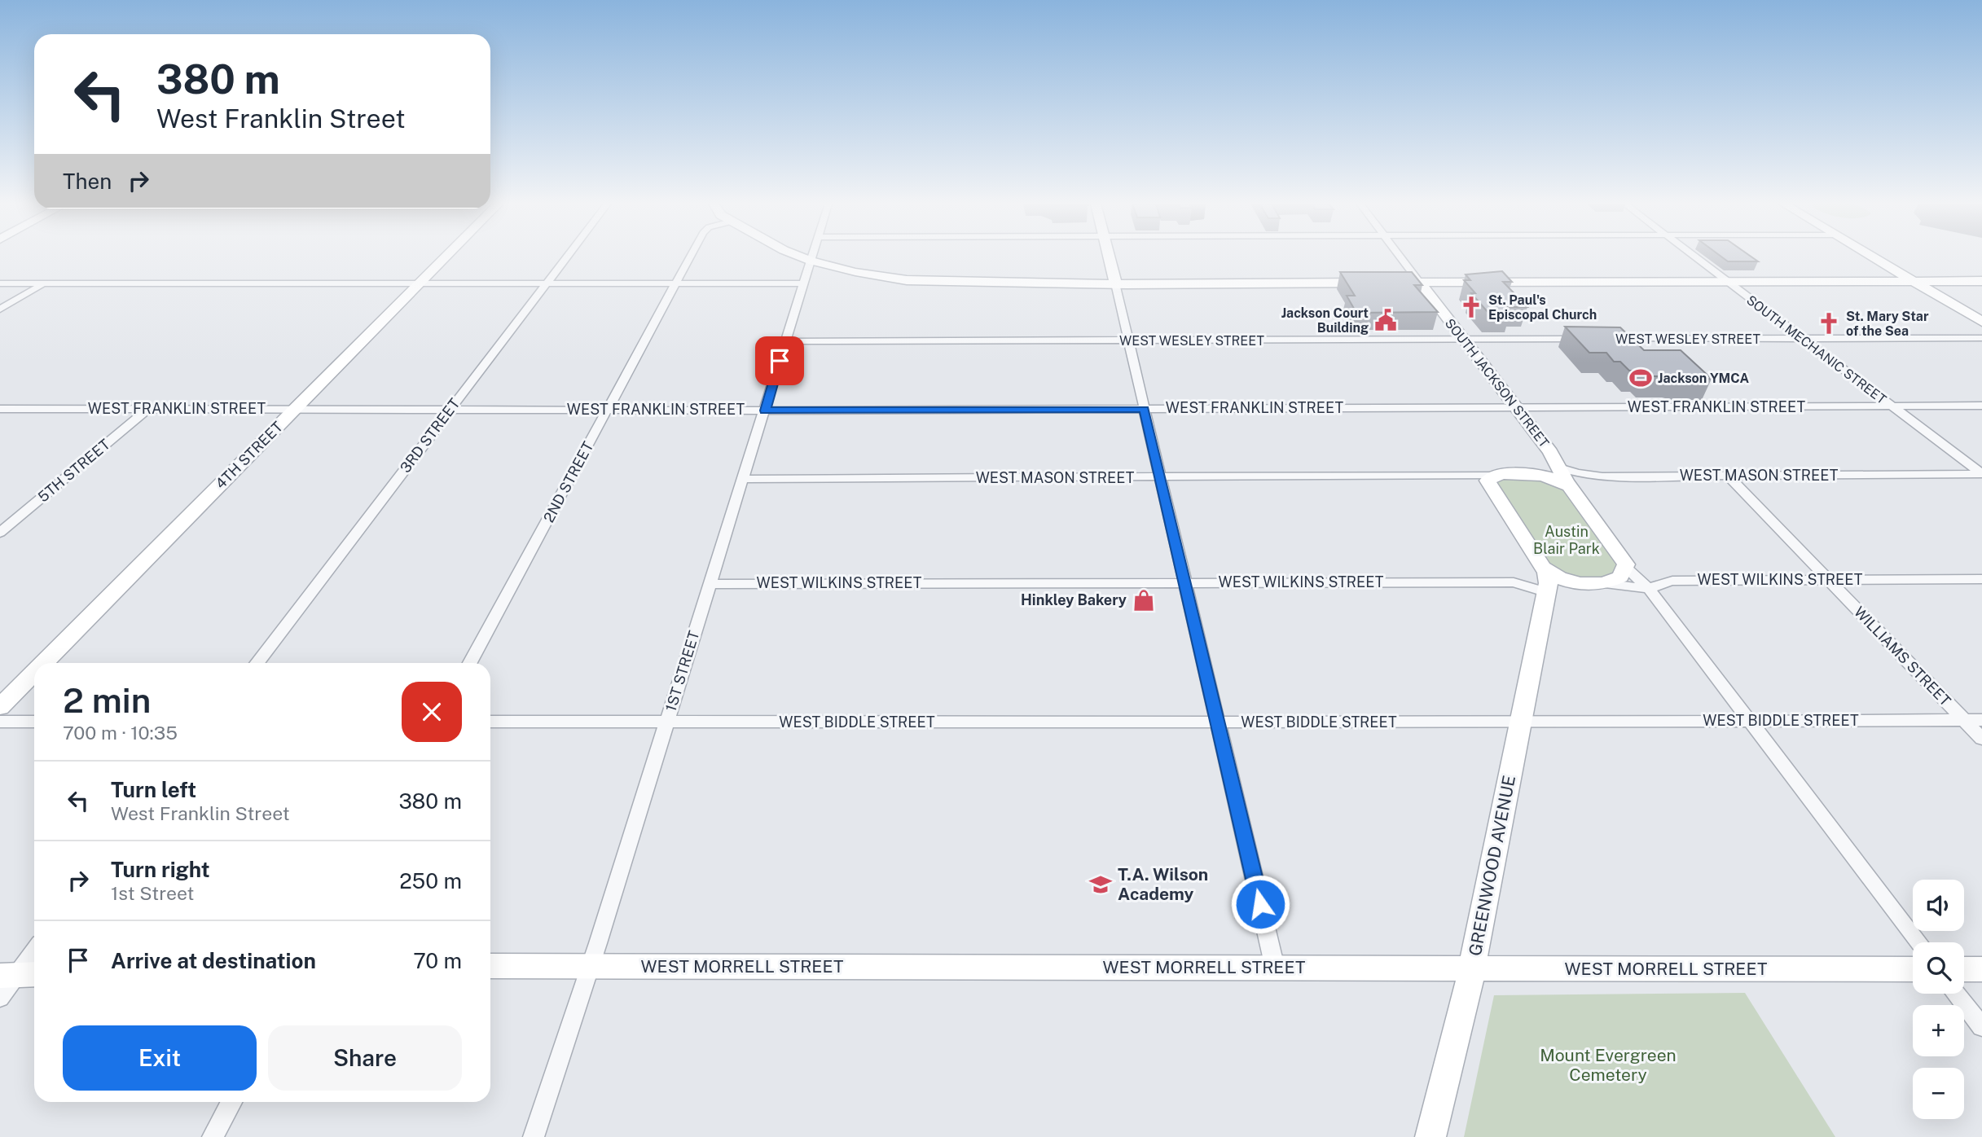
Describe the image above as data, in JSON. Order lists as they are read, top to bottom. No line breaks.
{"streets":{"street":["WEST WESLEY STREET","SOUTH MECHANIC STREET","SOUTH JACKSON STREET","WEST FRANKLIN STREET","3RD STREET","4TH STREET","5TH STREET","WEST MASON STREET","2ND STREET","WEST WILKINS STREET","WILLIAMS STREET","1ST STREET","WEST BIDDLE STREET","GREENWOOD AVENUE","WEST MORRELL STREET"]},"crossings":[["WEST WESLEY STREET","SOUTH MECHANIC STREET"],["WEST WESLEY STREET","SOUTH JACKSON STREET"],["WEST WESLEY STREET","1ST STREET"],["SOUTH MECHANIC STREET","WEST FRANKLIN STREET"],["SOUTH MECHANIC STREET","WEST MASON STREET"],["SOUTH JACKSON STREET","WEST FRANKLIN STREET"],["SOUTH JACKSON STREET","WEST MASON STREET"],["SOUTH JACKSON STREET","WEST WILKINS STREET"],["SOUTH JACKSON STREET","WEST BIDDLE STREET"],["WEST FRANKLIN STREET","3RD STREET"],["WEST FRANKLIN STREET","4TH STREET"],["WEST FRANKLIN STREET","5TH STREET"],["WEST FRANKLIN STREET","2ND STREET"],["WEST FRANKLIN STREET","1ST STREET"],["WEST MASON STREET","WILLIAMS STREET"],["WEST MASON STREET","1ST STREET"],["WEST WILKINS STREET","WILLIAMS STREET"],["WEST WILKINS STREET","1ST STREET"],["WEST WILKINS STREET","GREENWOOD AVENUE"],["WILLIAMS STREET","WEST BIDDLE STREET"],["1ST STREET","WEST BIDDLE STREET"],["1ST STREET","WEST MORRELL STREET"],["WEST BIDDLE STREET","GREENWOOD AVENUE"],["GREENWOOD AVENUE","WEST MORRELL STREET"]],"parks":["Austin Blair Park","Mount Evergreen Cemetery"],"places":{"church":["St. Paul's Episcopal Church","St. Mary Star of the Sea"],"public building":["Jackson Court Building"],"sports":["Jackson YMCA"],"shop":["Hinkley Bakery"],"school or university":["T.A. Wilson Academy"]},"page":{"turn":["380 m","West Franklin Street"],"then":"Then","heading":["2 min","700 m · 10:35"],"list":[{"name":"Turn left","note":"West Franklin Street","value":"380 m"},{"name":"Turn right","note":"1st Street","value":"250 m"},{"name":"Arrive at destination","value":"70 m"}],"map_buttons":["+","−"],"buttons":["Exit","Share"]}}
